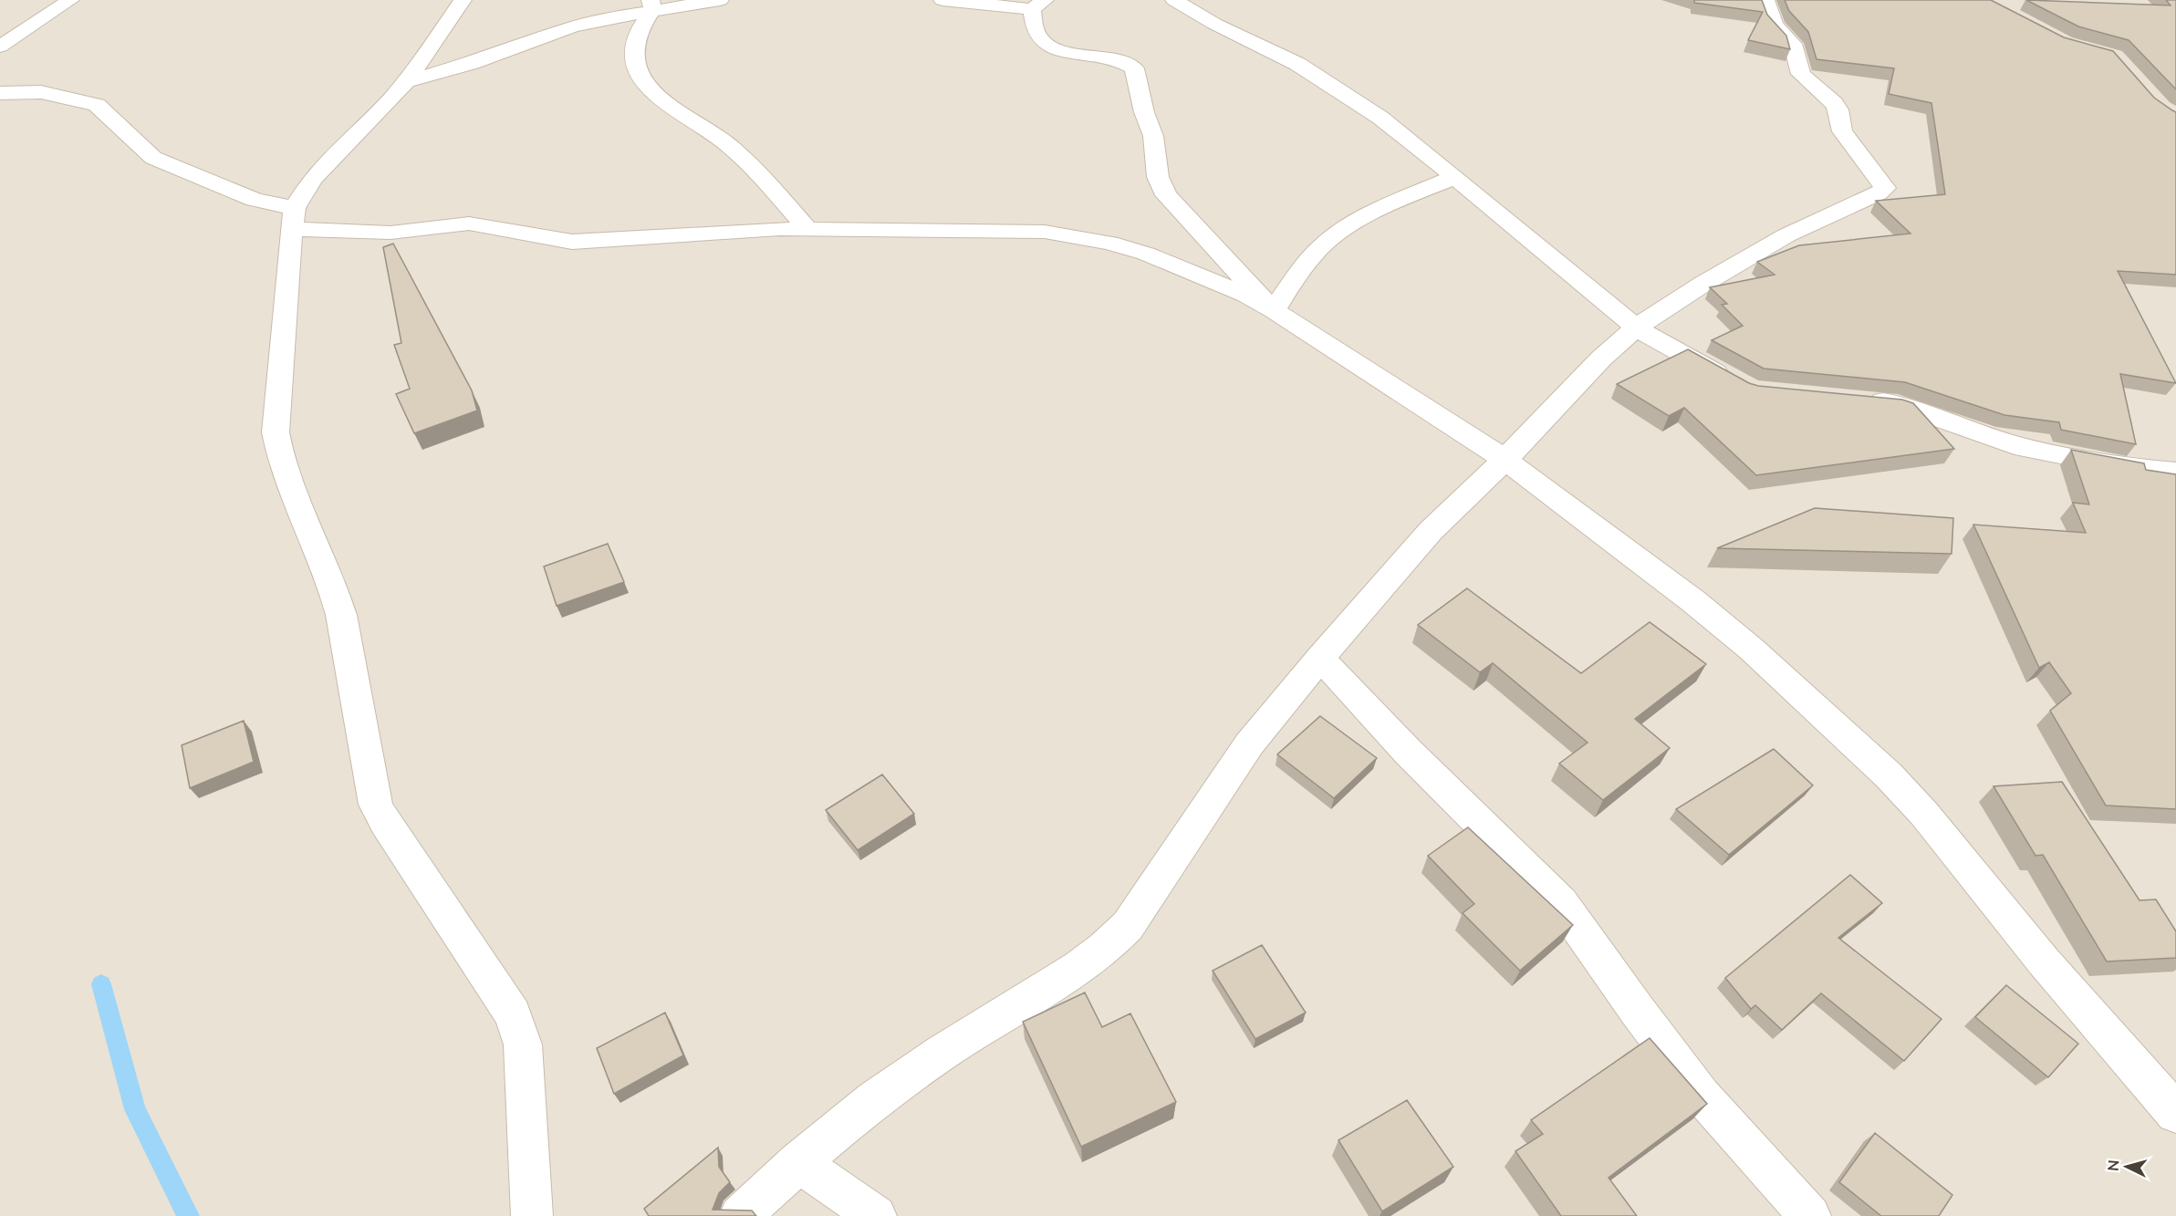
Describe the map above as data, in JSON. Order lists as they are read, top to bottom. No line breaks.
{"north":"left"}
